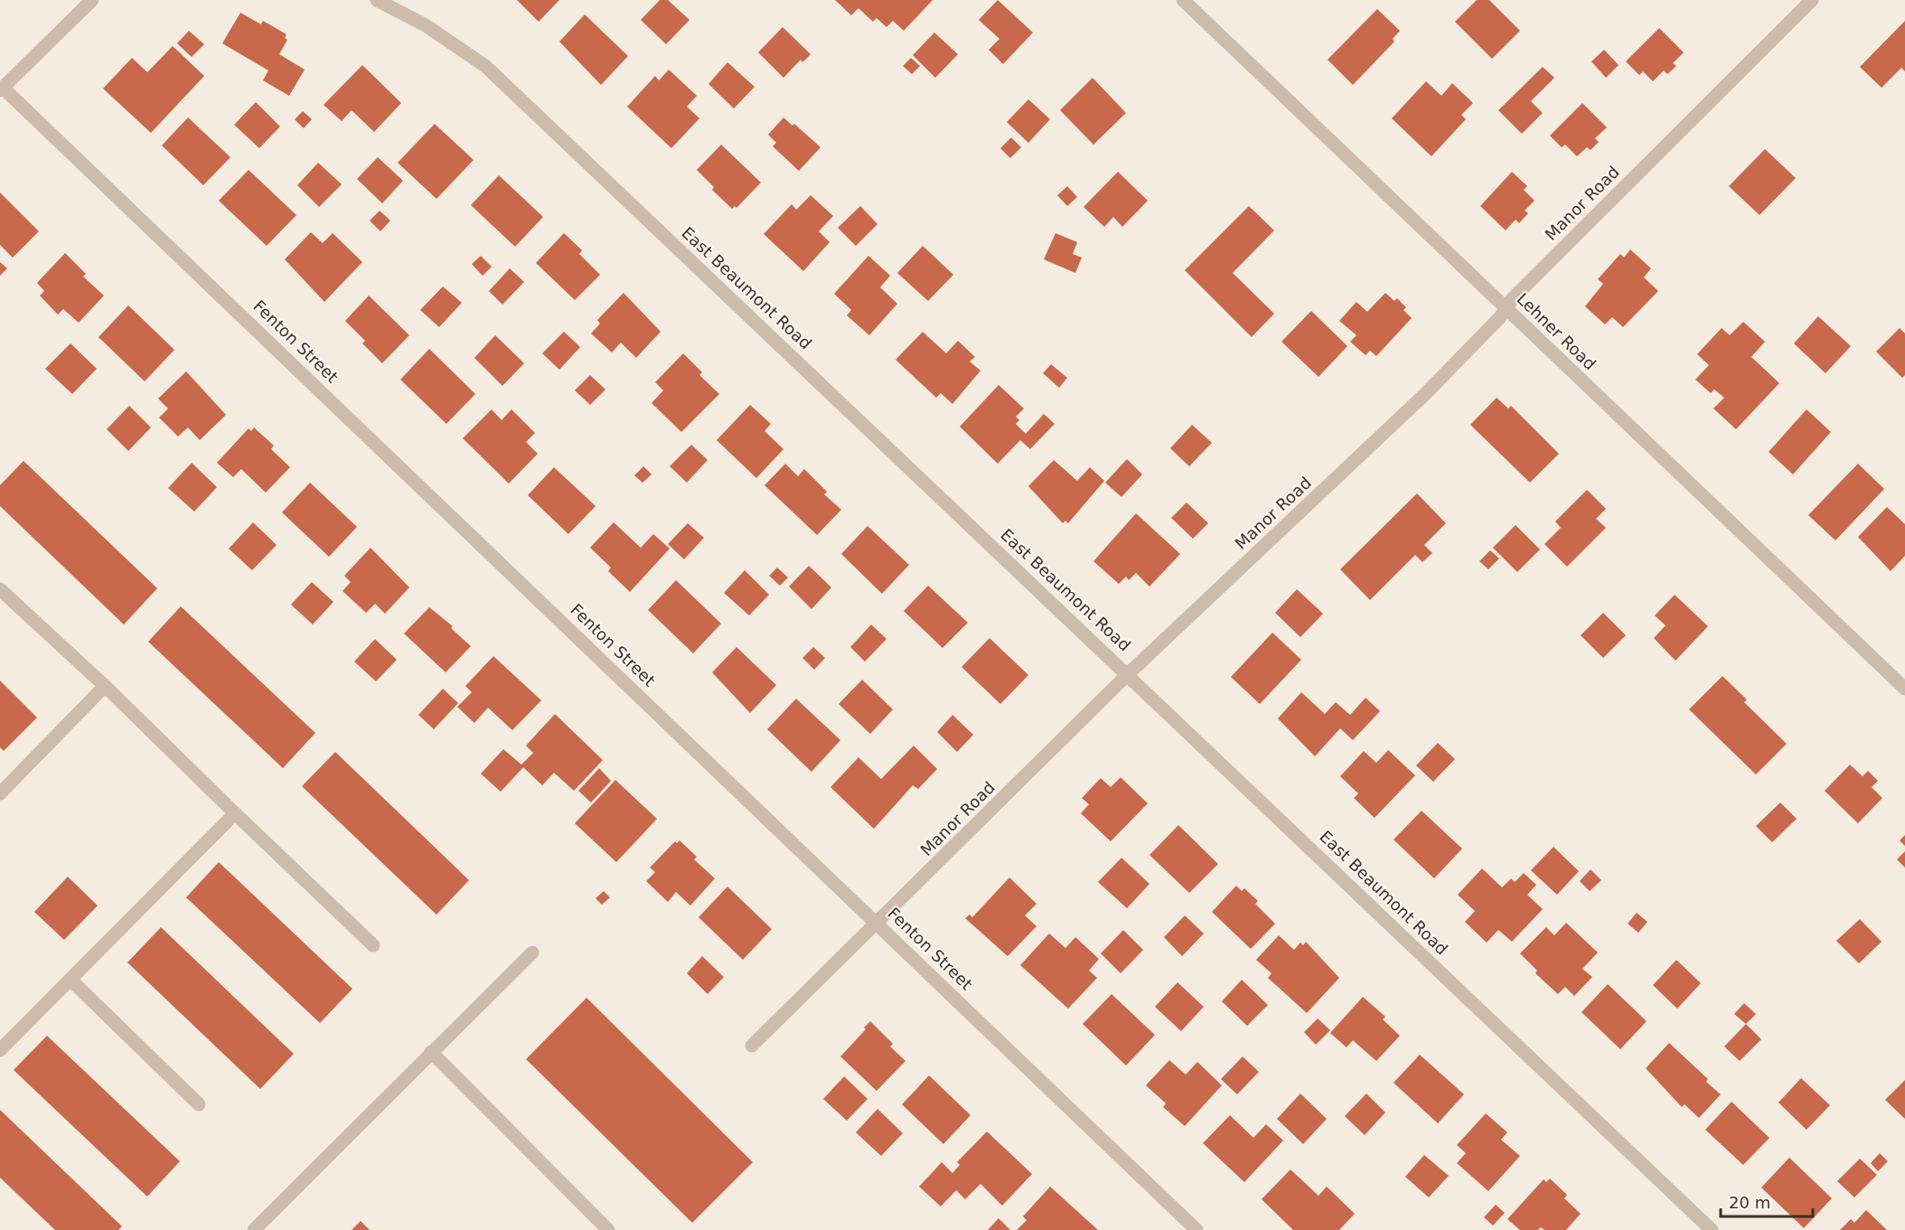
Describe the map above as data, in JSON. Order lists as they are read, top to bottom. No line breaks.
{"streets":{"street":["Manor Road","East Beaumont Road","Lehner Road","Fenton Street"]},"crossings":[["Manor Road","East Beaumont Road"],["Manor Road","Lehner Road"],["Manor Road","Fenton Street"]],"scale_bar":"20 m"}
